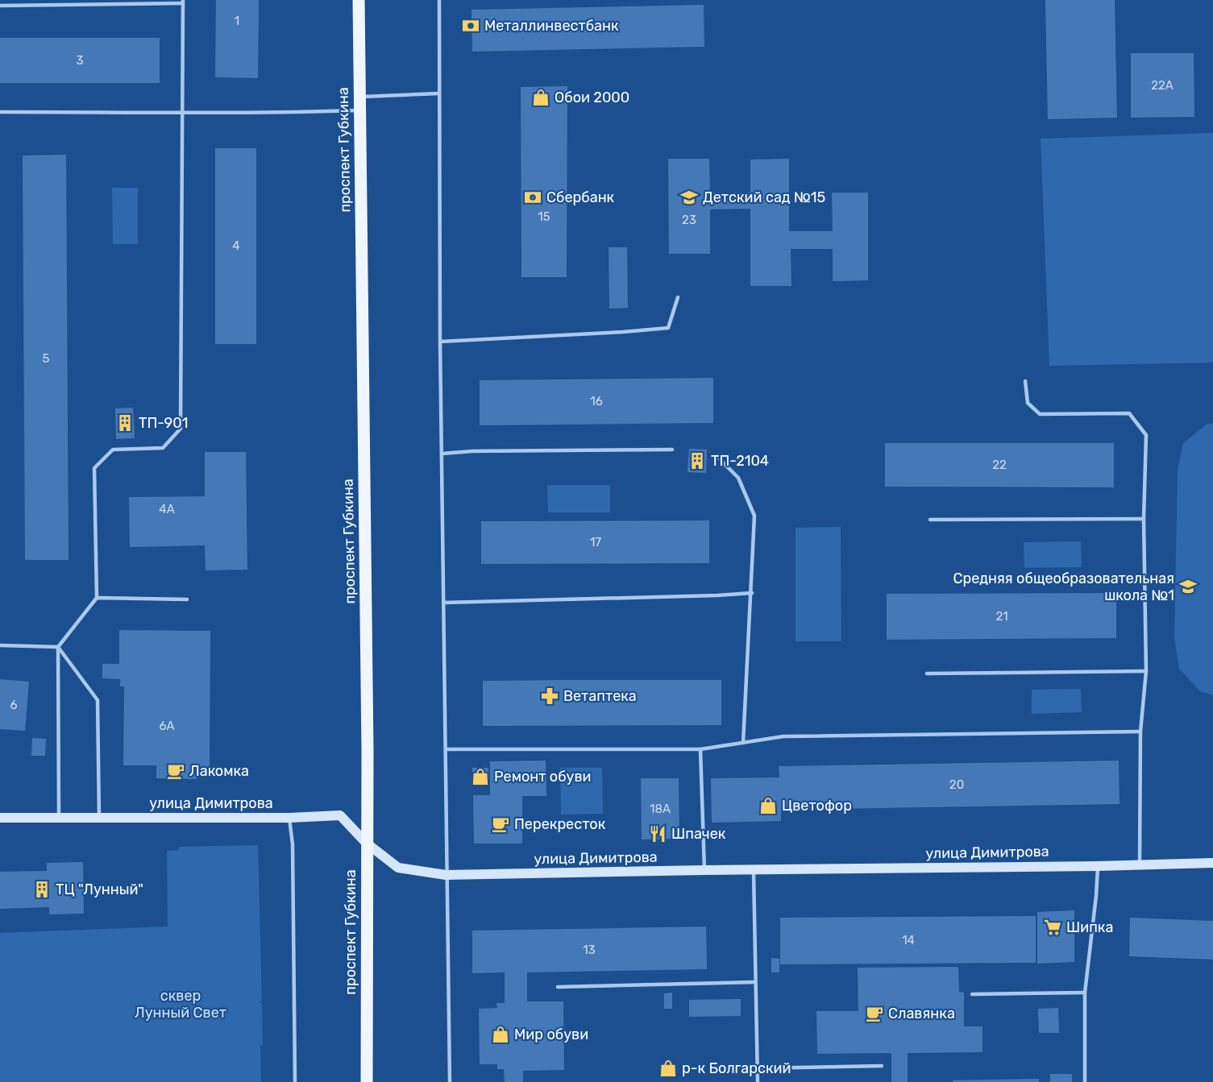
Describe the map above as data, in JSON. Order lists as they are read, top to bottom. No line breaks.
{"streets":{"main road":["проспект Губкина","улица Димитрова"]},"crossings":[["проспект Губкина","улица Димитрова"]],"parks":["сквер Лунный Свет"],"places":{"bank":["Металлинвестбанк","Сбербанк"],"shop":["Обои 2000","Ремонт обуви","Цветофор","Мир обуви","р-к Болгарский"],"school or university":["Детский сад №15","Средняя общеобразовательная школа №1"],"building":["ТП-901","ТП-2104","ТЦ \"Лунный\""],"pharmacy":["Ветаптека"],"cafe":["Лакомка","Перекресток","Славянка"],"restaurant":["Шпачек"],"supermarket":["Шипка"]},"house_numbers":["1","3","22А","15","23","4","5","16","22","4А","17","21","6","6А","20","18А","14","13"]}
